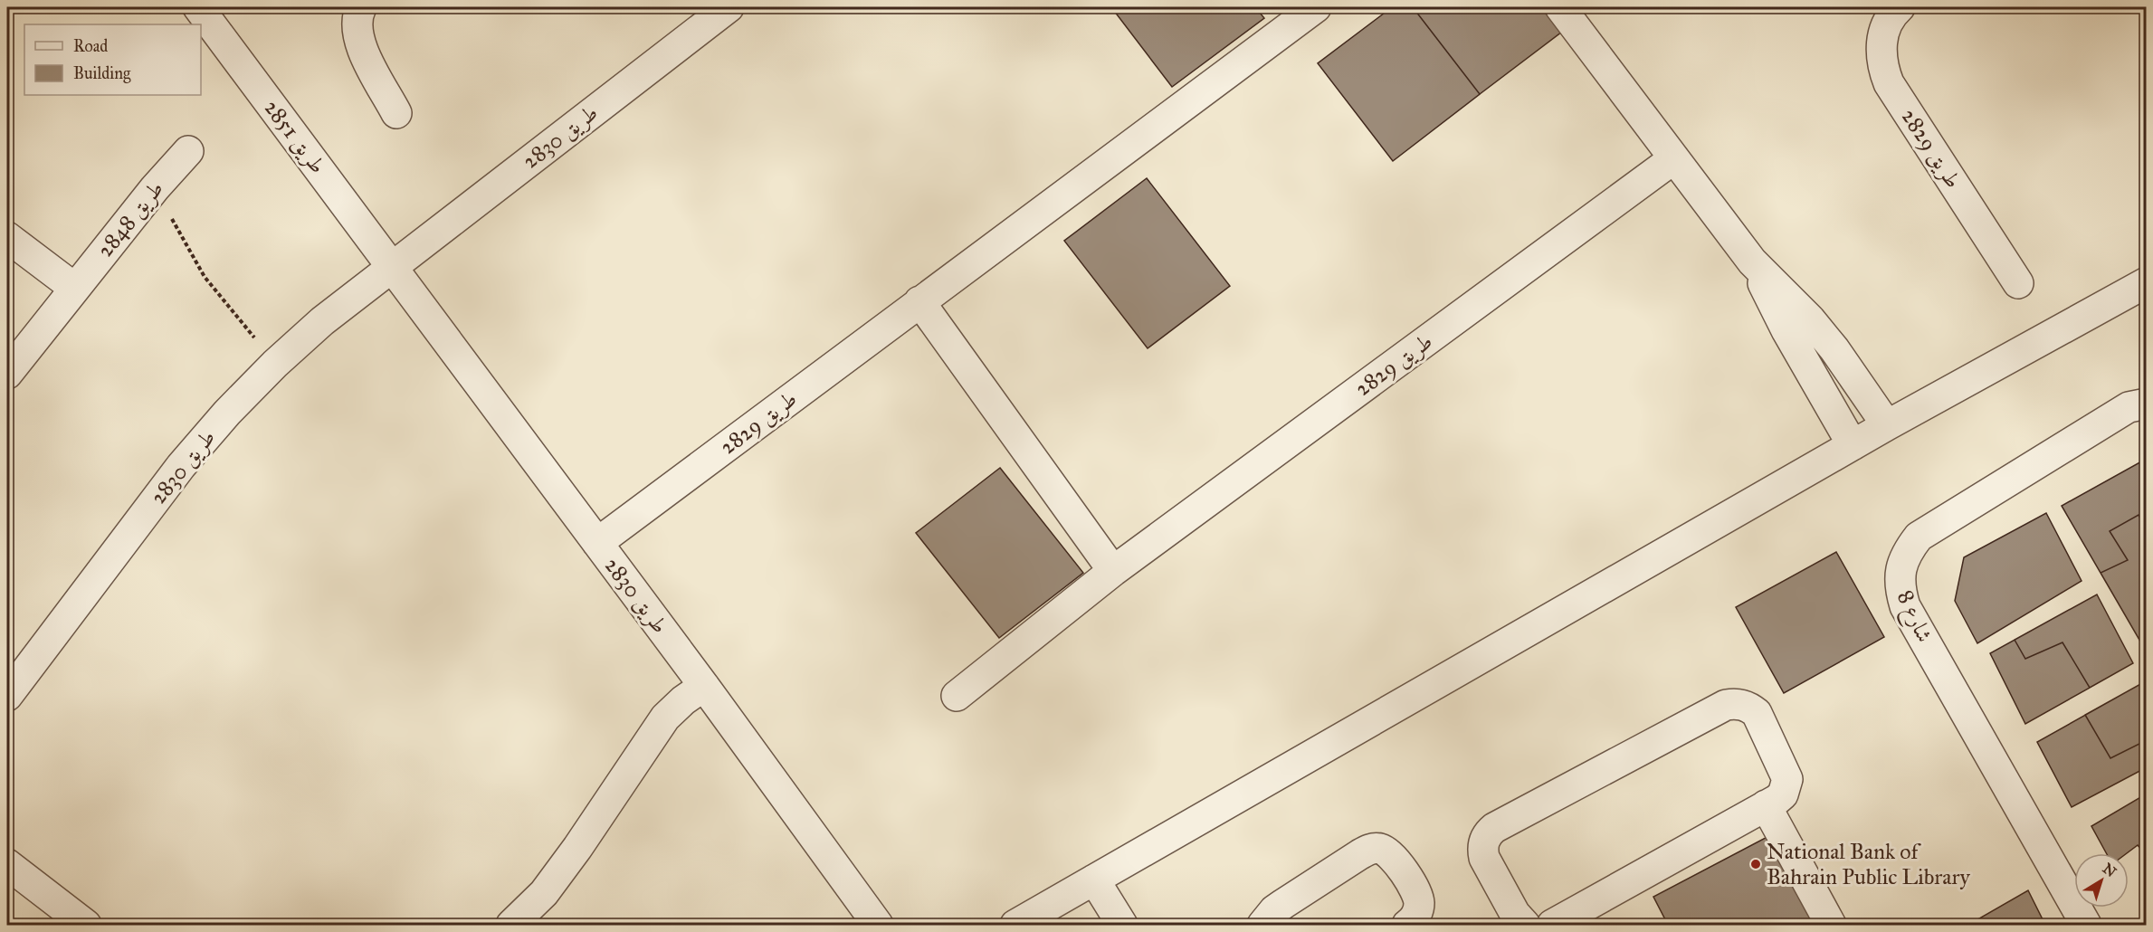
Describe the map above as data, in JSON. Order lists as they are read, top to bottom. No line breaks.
{"streets":{"street":["طريق 2851","طريق 2830","طريق 2829","طريق 2848","شارع 8"]},"crossings":[["طريق 2851","طريق 2830"],["طريق 2830","طريق 2829"]],"places":["National Bank of Bahrain Public Library"],"legend":["Road","Building"],"north":"top right"}
